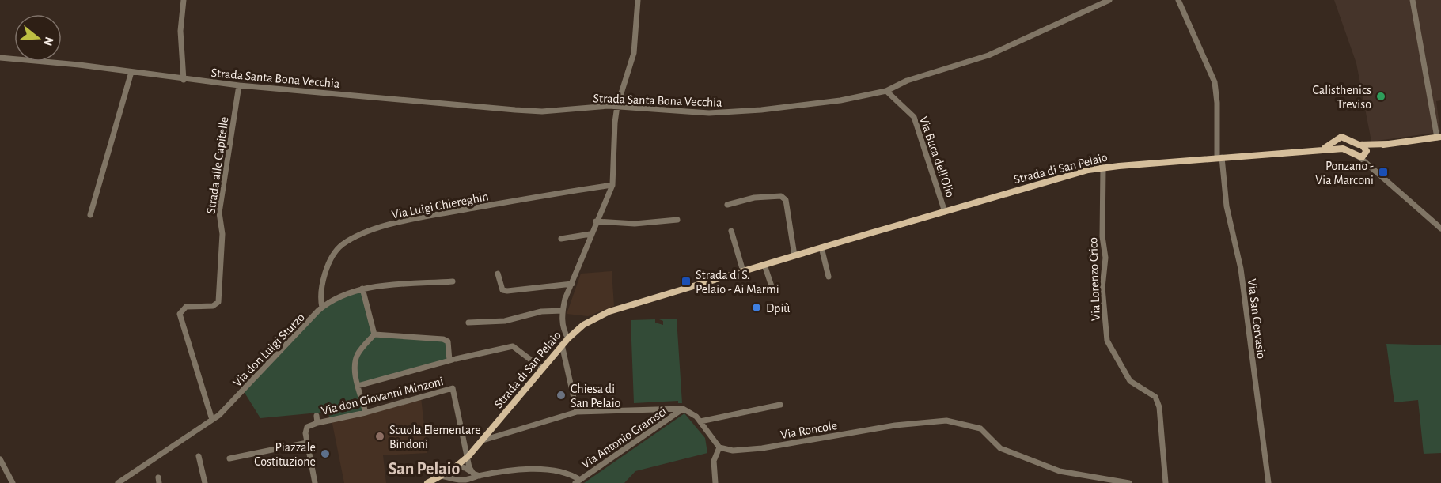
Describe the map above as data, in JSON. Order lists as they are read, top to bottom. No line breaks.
{"streets":{"main road":["Strada di San Pelaio"],"street":["Strada Santa Bona Vecchia","Via Buca dell'Olio","Strada alle Capitelle","Via Luigi Chiereghin","Via Lorenzo Crico","Via San Gervasio","Via don Luigi Sturzo","Via don Giovanni Minzoni","Via Roncole","Via Antonio Gramsci"]},"crossings":[["Strada Santa Bona Vecchia","Via Buca dell'Olio"],["Strada Santa Bona Vecchia","Strada alle Capitelle"],["Via Buca dell'Olio","Strada di San Pelaio"],["Strada alle Capitelle","Via don Luigi Sturzo"],["Strada di San Pelaio","Via Lorenzo Crico"],["Strada di San Pelaio","Via San Gervasio"],["Strada di San Pelaio","Via don Giovanni Minzoni"],["Via Luigi Chiereghin","Via don Luigi Sturzo"]],"districts":["San Pelaio"],"places":{"other":["Calisthenics Treviso","Dpiù","Chiesa di San Pelaio","Scuola Elementare Bindoni","Piazzale Costituzione"],"transit":["Ponzano - Via Marconi","Strada di S. Pelaio - Ai Marmi"]},"north":"right"}
